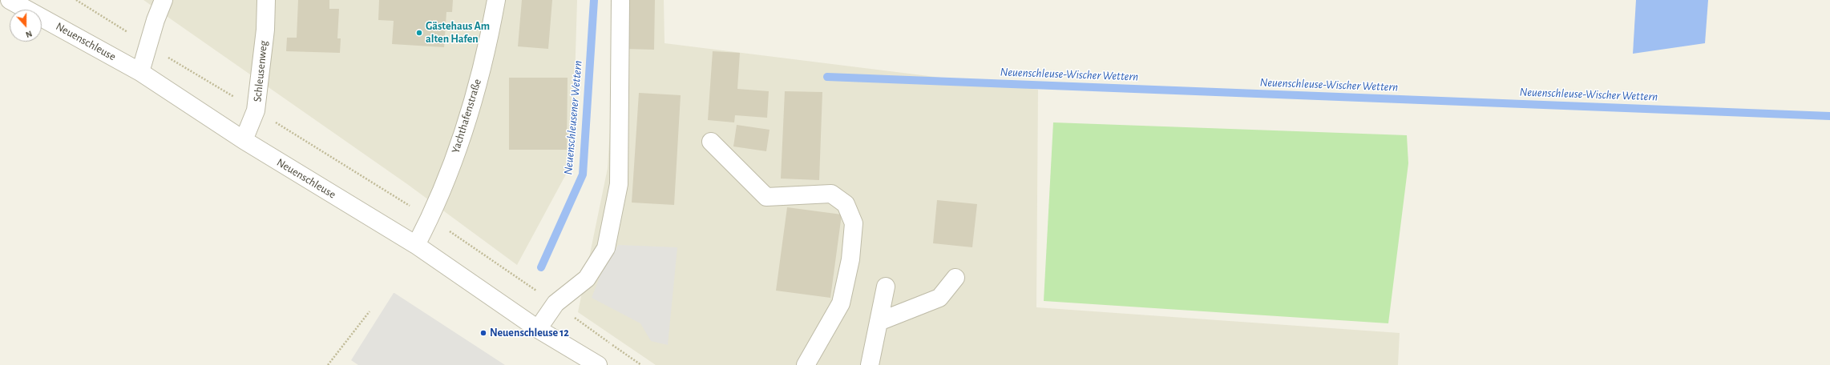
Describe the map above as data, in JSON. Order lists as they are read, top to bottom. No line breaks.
{"streets":{"street":["Neuenschleuse","Schleusenweg","Yachthafenstraße"]},"crossings":[["Neuenschleuse","Schleusenweg"],["Neuenschleuse","Yachthafenstraße"]],"water":["Neuenschleuse-Wischer Wettern","Neuenschleusener Wettern"],"places":["Gästehaus Am alten Hafen","Neuenschleuse 12"],"north":"bottom"}
